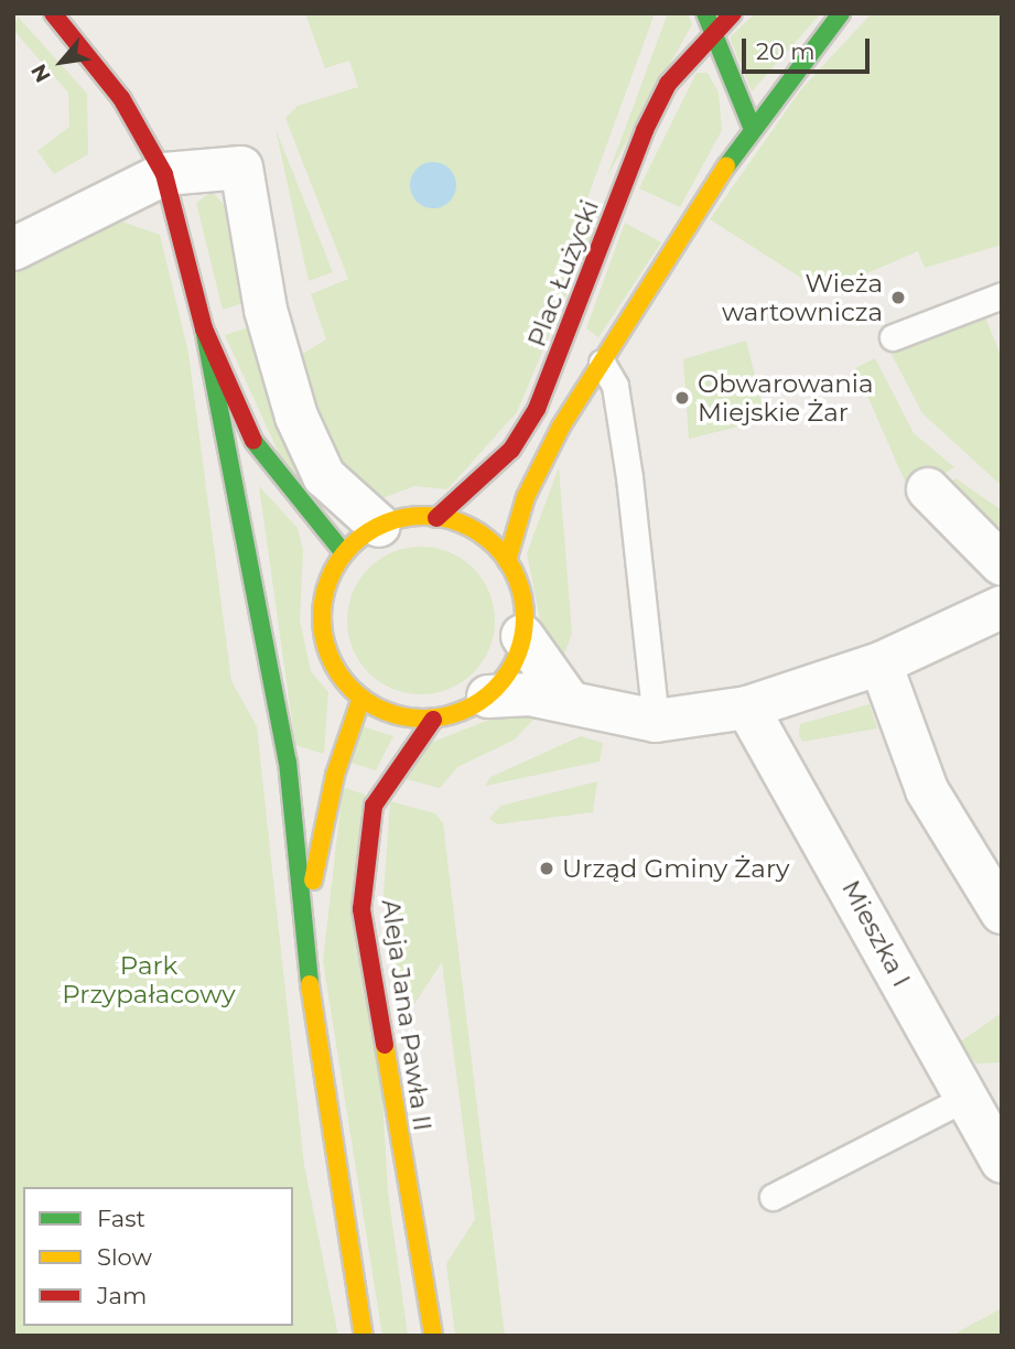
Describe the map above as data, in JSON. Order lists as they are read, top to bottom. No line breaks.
{"streets":{"street":["Plac Łużycki","Mieszka I","Aleja Jana Pawła II"]},"crossings":[["Plac Łużycki","Aleja Jana Pawła II"]],"parks":["Park Przypałacowy"],"places":["Wieża wartownicza","Obwarowania Miejskie Żar","Urząd Gminy Żary"],"legend":["Fast","Slow","Jam"],"scale_bar":"20 m","north":"bottom left"}
